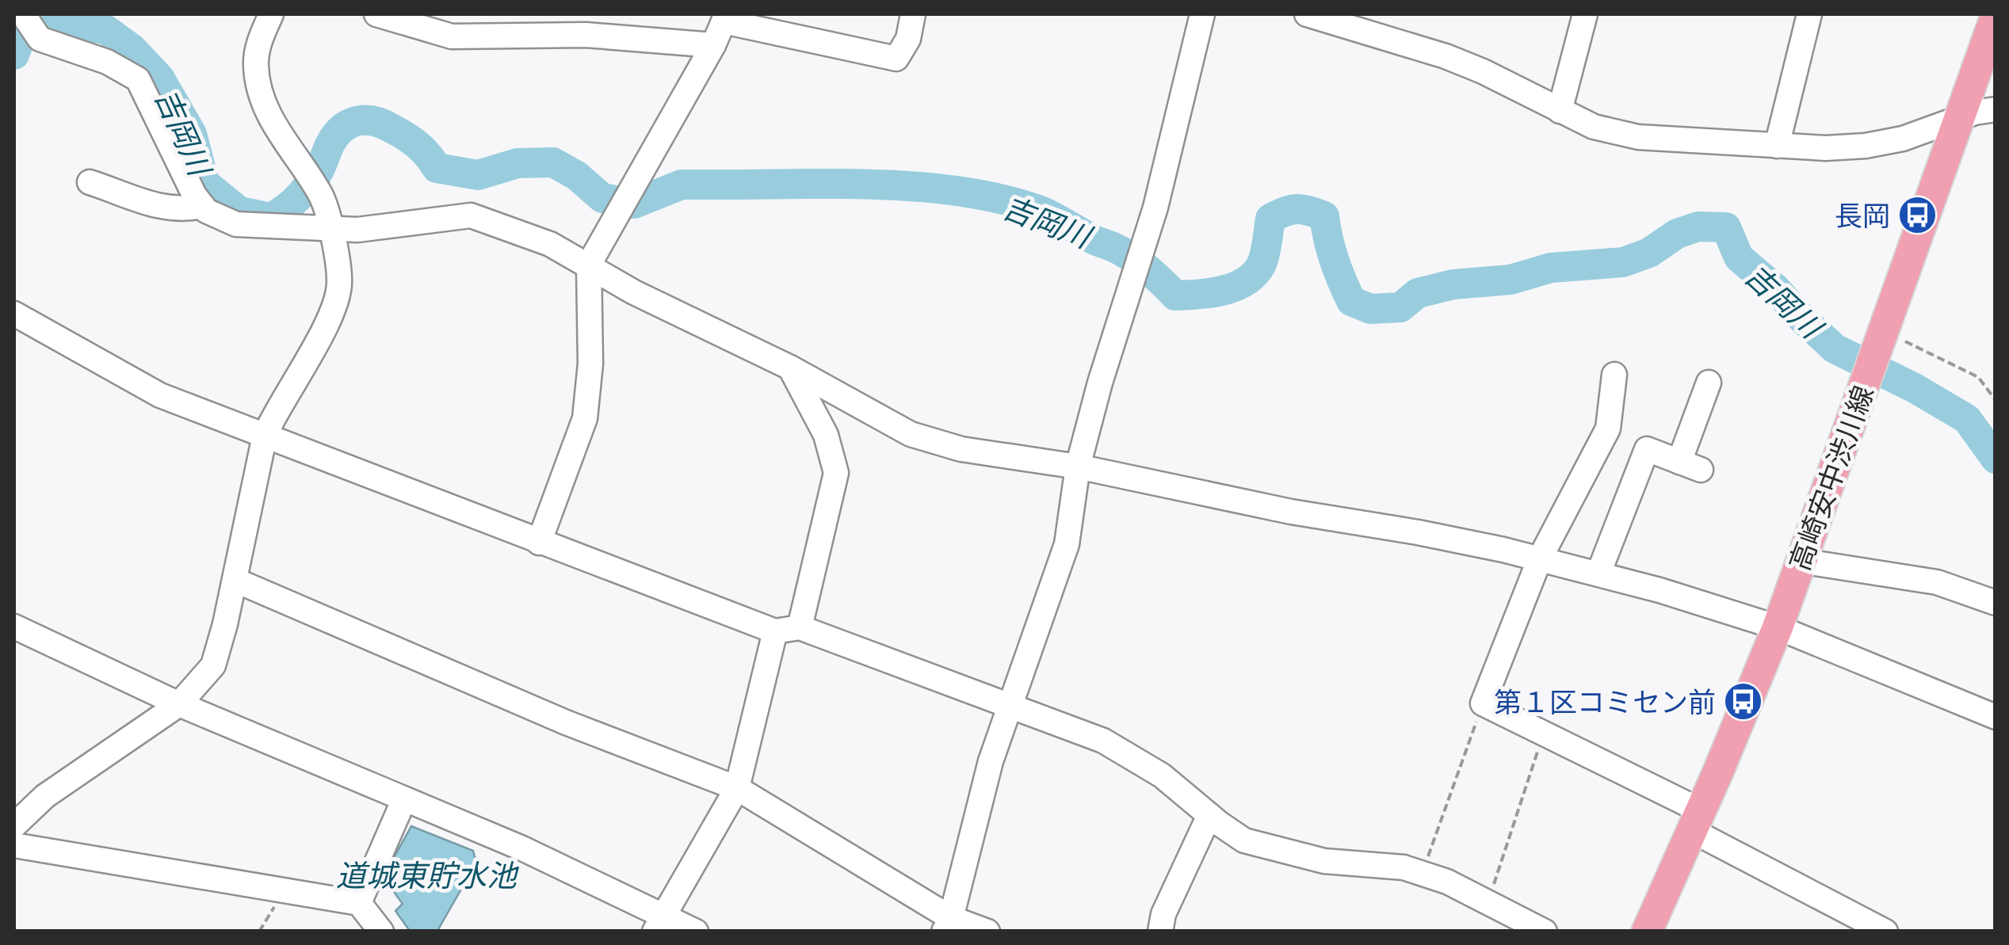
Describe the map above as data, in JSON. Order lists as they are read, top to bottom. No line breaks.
{"streets":{"main road":["高崎安中渋川線"]},"water":["吉岡川","道城東貯水池"],"places":{"bus stop":["長岡","第１区コミセン前"]}}
